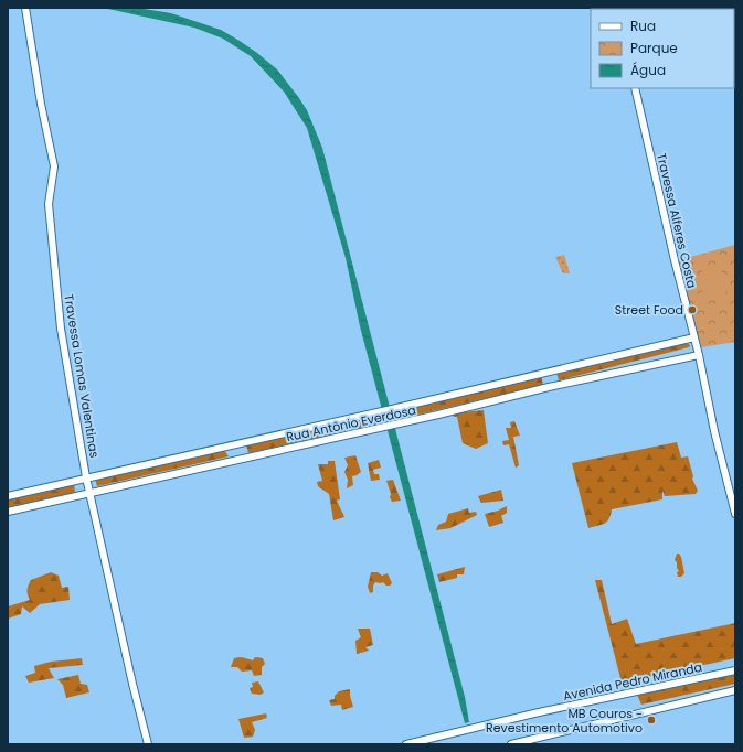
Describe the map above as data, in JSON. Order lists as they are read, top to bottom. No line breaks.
{"streets":{"street":["Travessa Alferes Costa","Travessa Lomas Valentinas","Rua Antônio Everdosa","Avenida Pedro Miranda"]},"crossings":[["Travessa Alferes Costa","Rua Antônio Everdosa"],["Travessa Lomas Valentinas","Rua Antônio Everdosa"]],"places":["Street Food","MB Couros - Revestimento Automotivo"],"legend":["Rua","Parque","Água"]}
